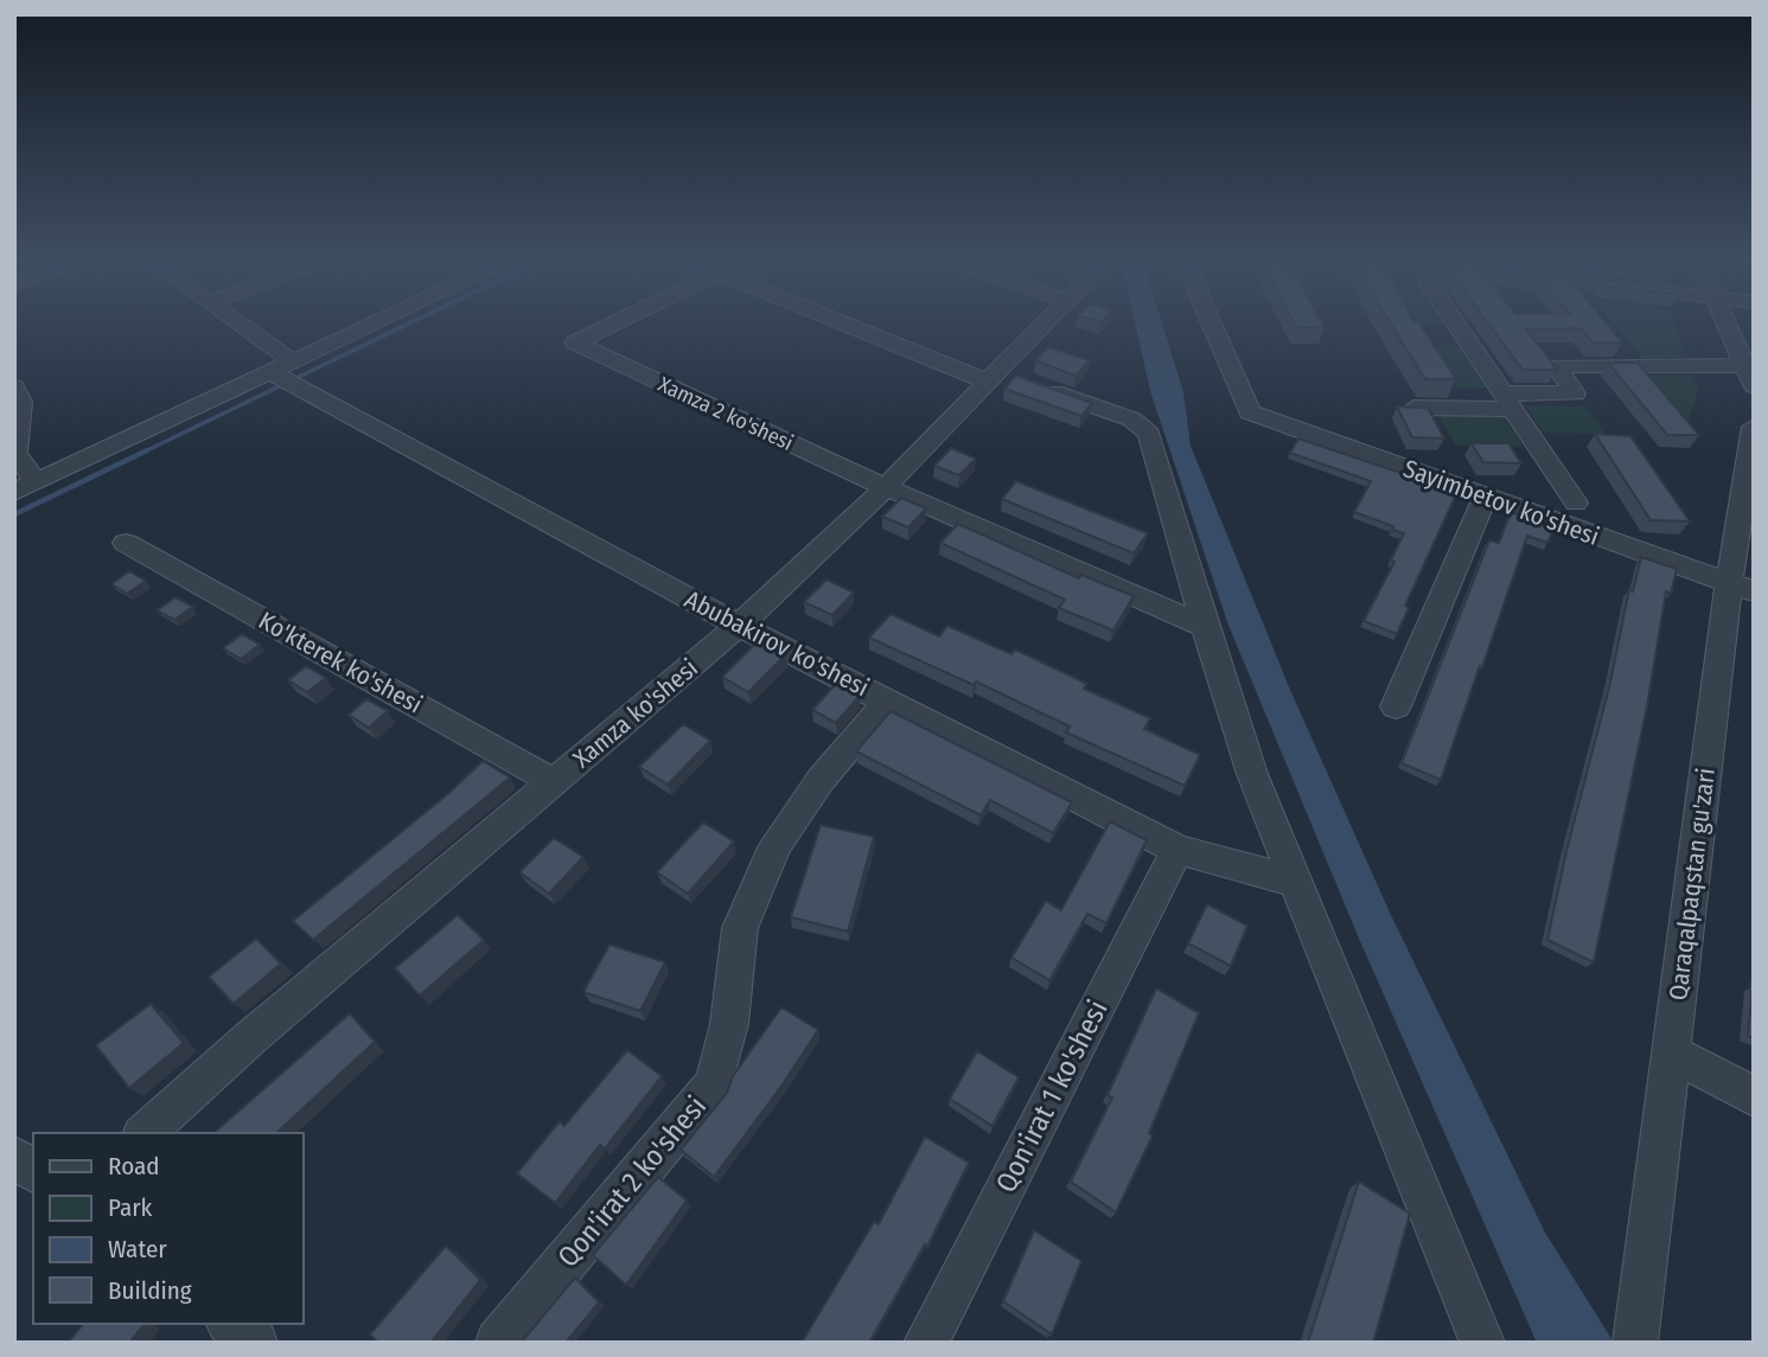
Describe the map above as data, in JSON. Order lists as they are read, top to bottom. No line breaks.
{"streets":{"street":["Xamza 2 ko'shesi","Sayimbetov ko'shesi","Abubakirov ko'shesi","Ko'kterek ko'shesi","Xamza ko'shesi","Qaraqalpaqstan gu'zari","Qon'irat 1 ko'shesi","Qon'irat 2 ko'shesi"]},"crossings":[["Xamza 2 ko'shesi","Xamza ko'shesi"],["Sayimbetov ko'shesi","Qaraqalpaqstan gu'zari"],["Abubakirov ko'shesi","Xamza ko'shesi"],["Abubakirov ko'shesi","Qon'irat 1 ko'shesi"],["Abubakirov ko'shesi","Qon'irat 2 ko'shesi"],["Ko'kterek ko'shesi","Xamza ko'shesi"]],"legend":["Road","Park","Water","Building"]}
